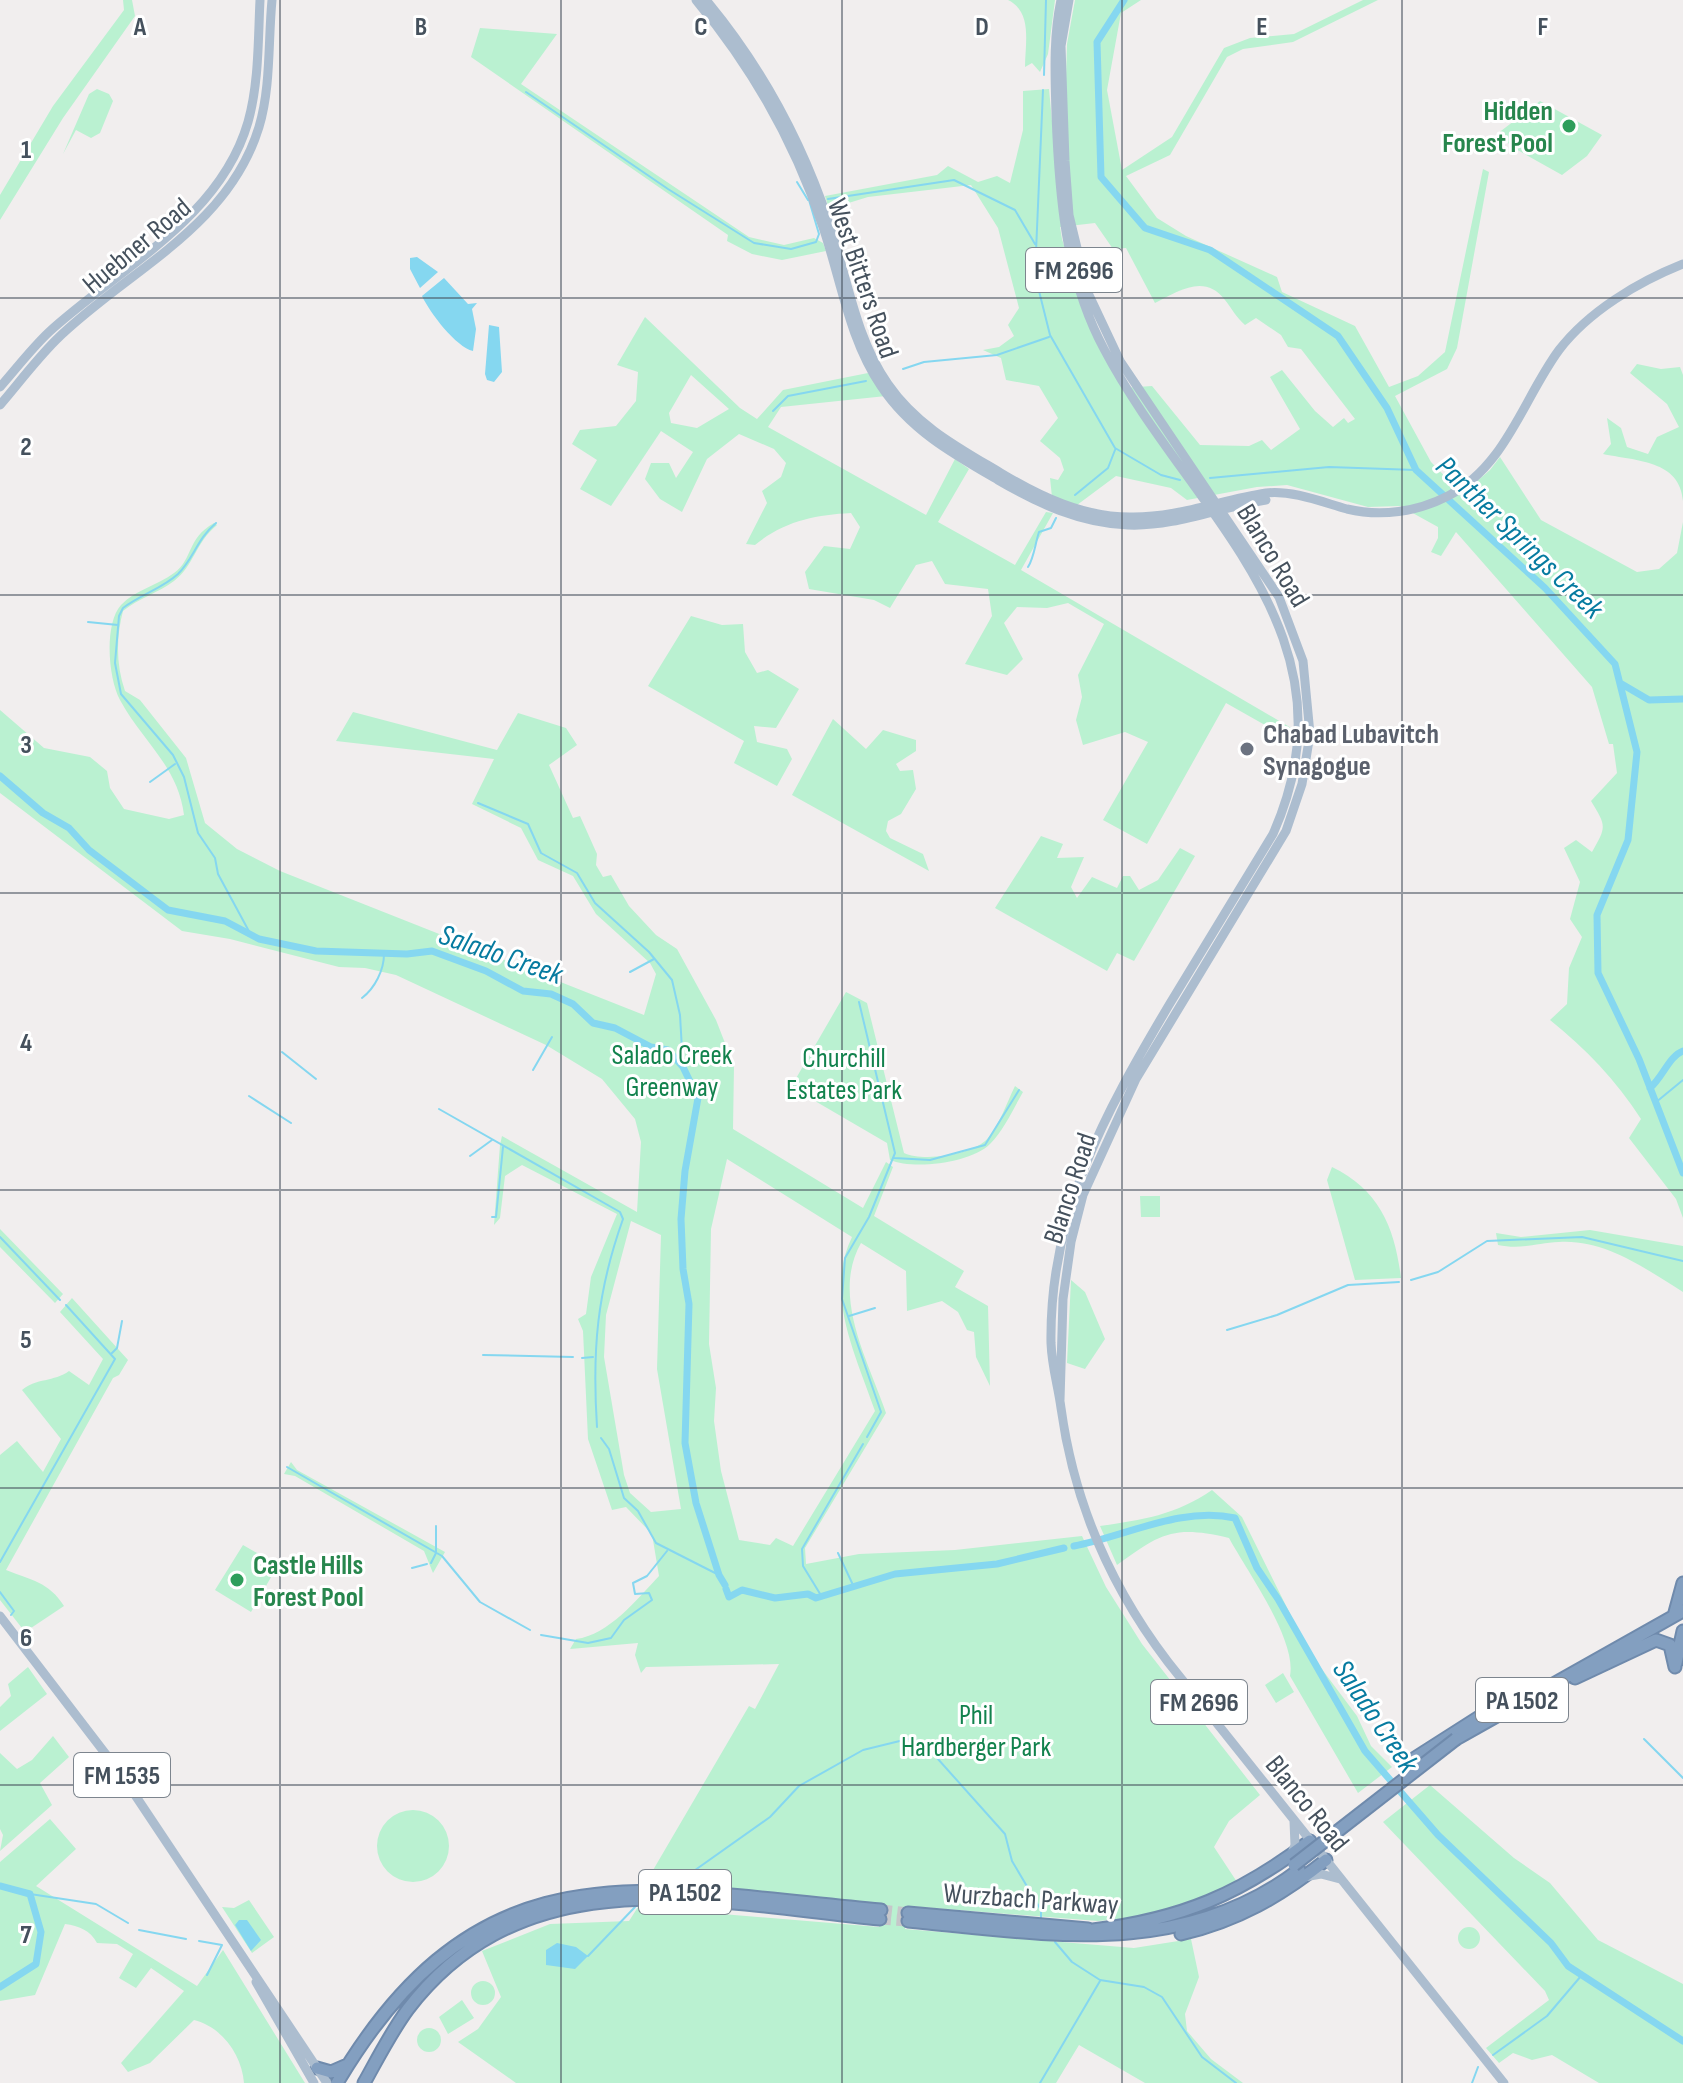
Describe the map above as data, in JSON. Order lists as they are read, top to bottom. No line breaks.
{"streets":{"highway":["PA 1502","Wurzbach Parkway"],"main road":["Huebner Road","FM 2696","West Bitters Road","Blanco Road","FM 1535"]},"crossings":[["West Bitters Road","Blanco Road"]],"water":["Panther Springs Creek","Salado Creek"],"parks":["Salado Creek Greenway","Churchill Estates Park","Phil Hardberger Park"],"places":["Hidden Forest Pool","Chabad Lubavitch Synagogue","Castle Hills Forest Pool"],"grid":{"columns":["A","B","C","D","E","F"],"rows":["1","2","3","4","5","6","7"]}}
